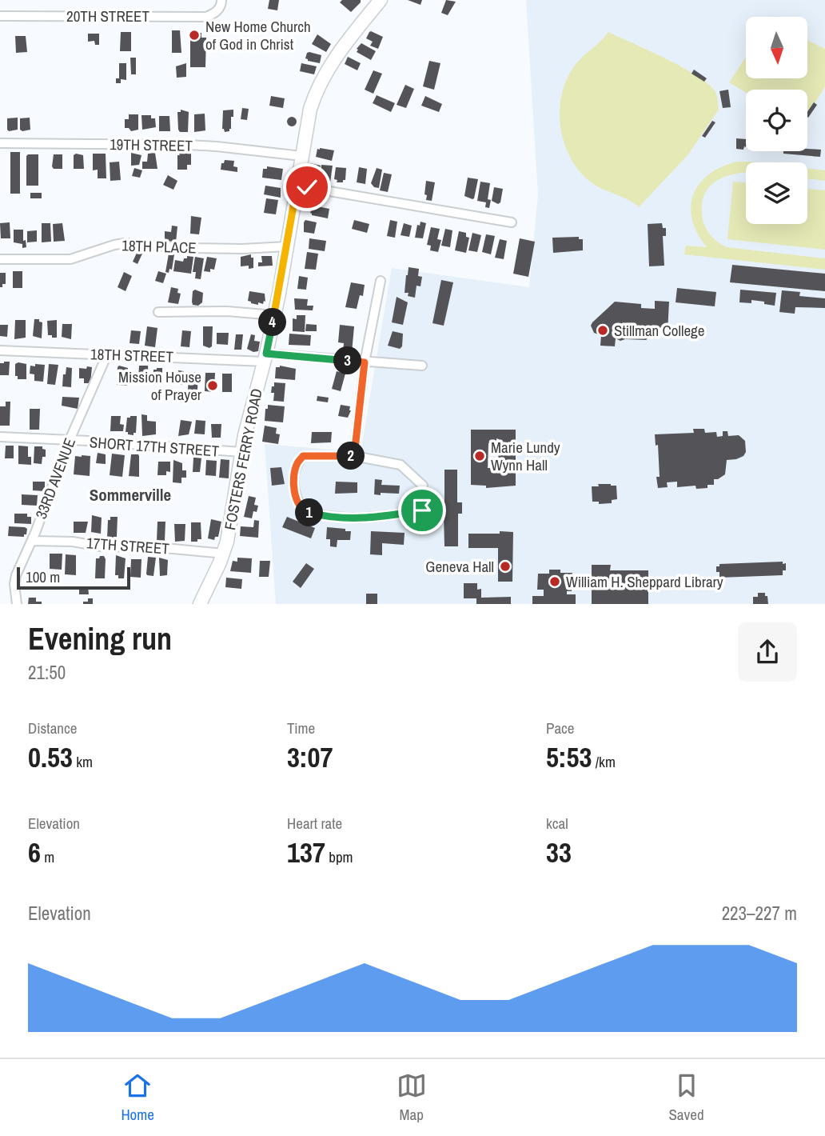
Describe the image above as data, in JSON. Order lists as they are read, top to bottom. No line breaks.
{"streets":{"street":["20TH STREET","19TH STREET","18TH PLACE","18TH STREET","SHORT 17TH STREET","FOSTERS FERRY ROAD","33RD AVENUE","17TH STREET"]},"crossings":[["19TH STREET","FOSTERS FERRY ROAD"],["18TH PLACE","FOSTERS FERRY ROAD"],["18TH STREET","FOSTERS FERRY ROAD"],["18TH STREET","33RD AVENUE"],["SHORT 17TH STREET","FOSTERS FERRY ROAD"],["SHORT 17TH STREET","33RD AVENUE"],["FOSTERS FERRY ROAD","17TH STREET"],["33RD AVENUE","17TH STREET"]],"districts":["Sommerville"],"places":["New Home Church of God in Christ","Stillman College","Mission House of Prayer","Marie Lundy Wynn Hall","Geneva Hall","William H. Sheppard Library"],"scale_bar":"100 m","north":"bottom","page":{"pins":["4","3","2","1"],"scale":"100 m","heading":["Evening run","21:50"],"stats":[["Distance","0.53 km"],["Time","3:07"],["Pace","5:53 /km"],["Elevation","6 m"],["Heart rate","137 bpm"],["kcal","33"]],"chart":["Elevation","223–227 m"],"tabs":["Home","Map","Saved"]}}
